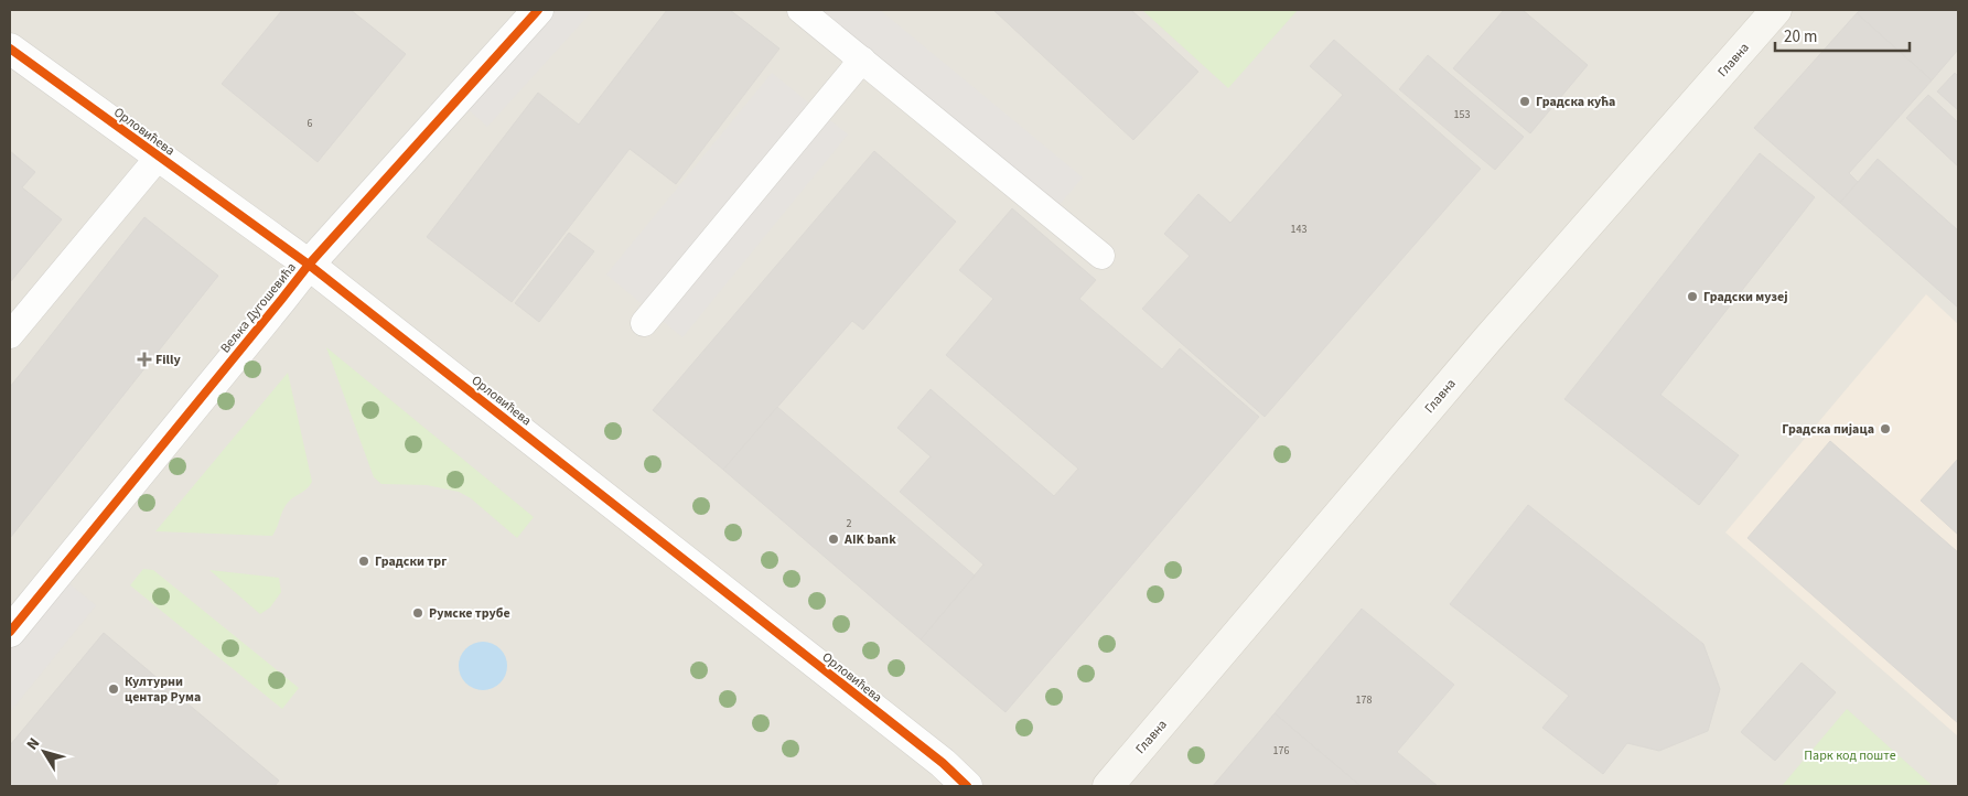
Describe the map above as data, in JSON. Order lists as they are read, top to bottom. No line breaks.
{"streets":{"main road":["Главна"],"street":["Орловићева","Вељка Дугошевића"]},"crossings":[["Орловићева","Вељка Дугошевића"]],"parks":["Парк код поште"],"places":{"other":["Градска кућа","Градски музеј","Градска пијаца","AIK bank","Градски трг","Румске трубе","Културни центар Рума"],"health":["Filly"]},"house_numbers":["153","6","143","2","178","176"],"scale_bar":"20 m","north":"top left"}
